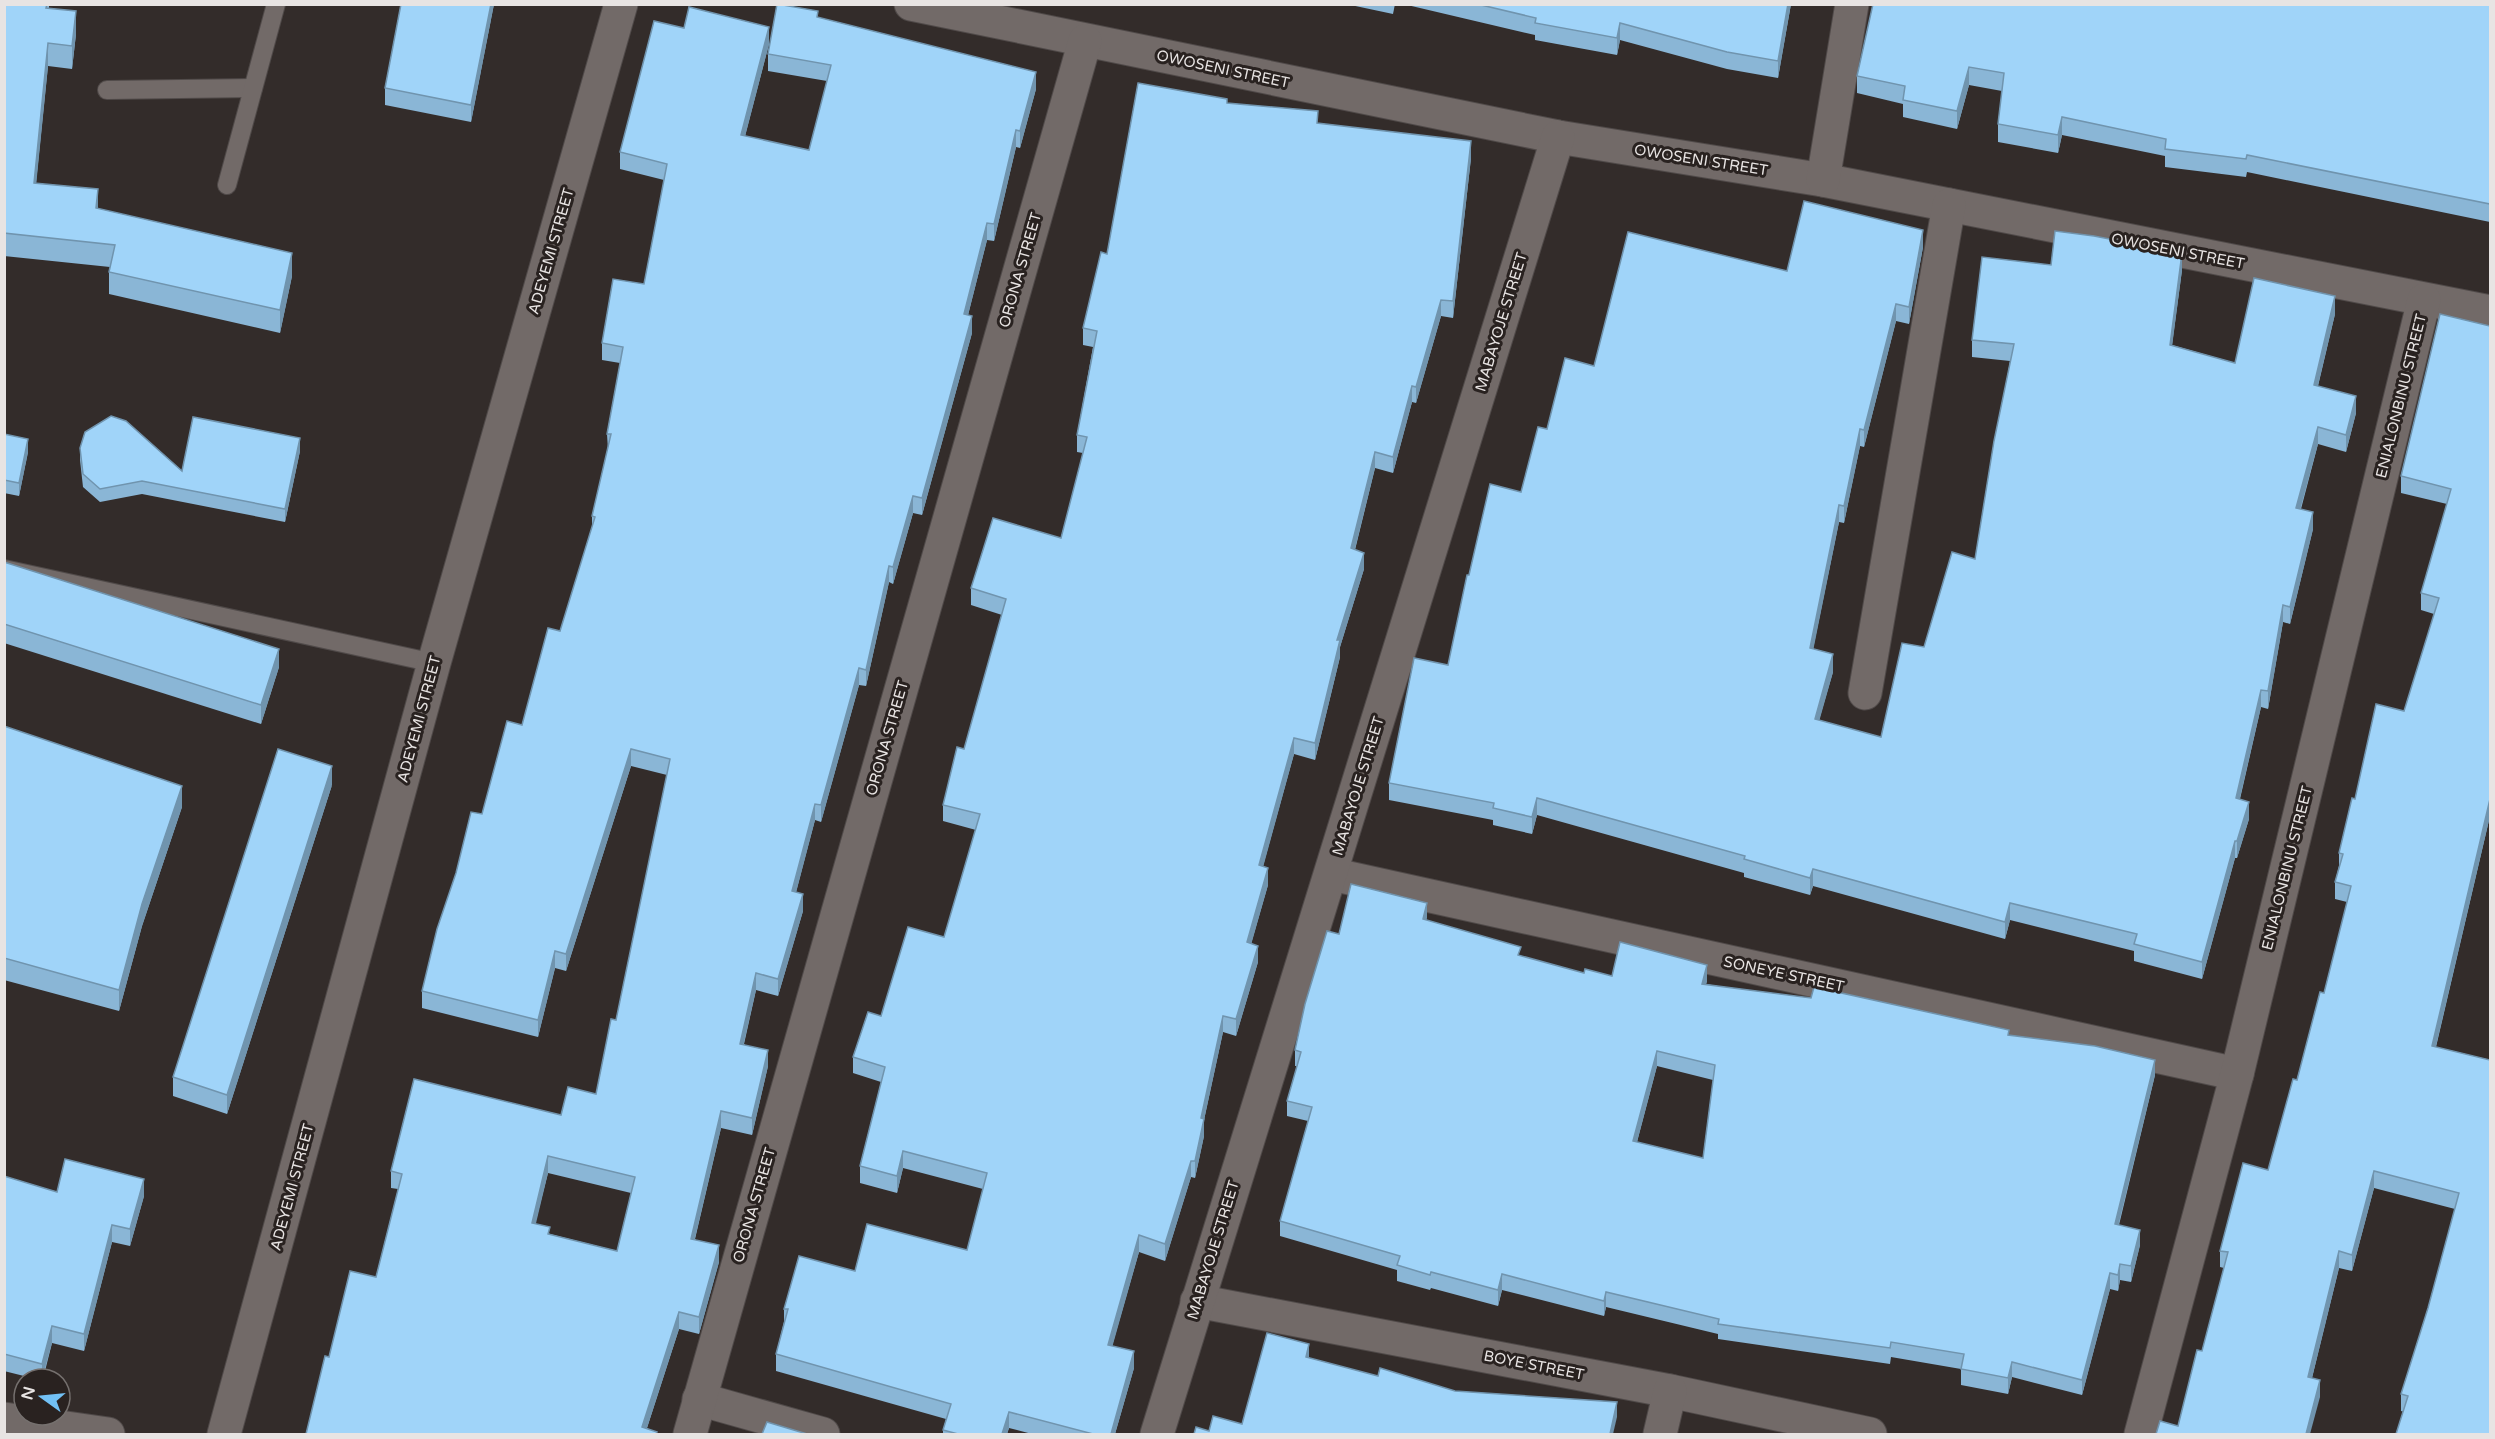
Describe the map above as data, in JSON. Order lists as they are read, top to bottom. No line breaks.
{"streets":{"street":["OWOSENI STREET","ADEYEMI STREET","ORONA STREET","MABAYOJE STREET","ENIALONBINU STREET","SONEYE STREET","BOYE STREET"]},"crossings":[["OWOSENI STREET","ORONA STREET"],["OWOSENI STREET","MABAYOJE STREET"],["OWOSENI STREET","ENIALONBINU STREET"],["MABAYOJE STREET","SONEYE STREET"],["MABAYOJE STREET","BOYE STREET"],["ENIALONBINU STREET","SONEYE STREET"]],"north":"left"}
